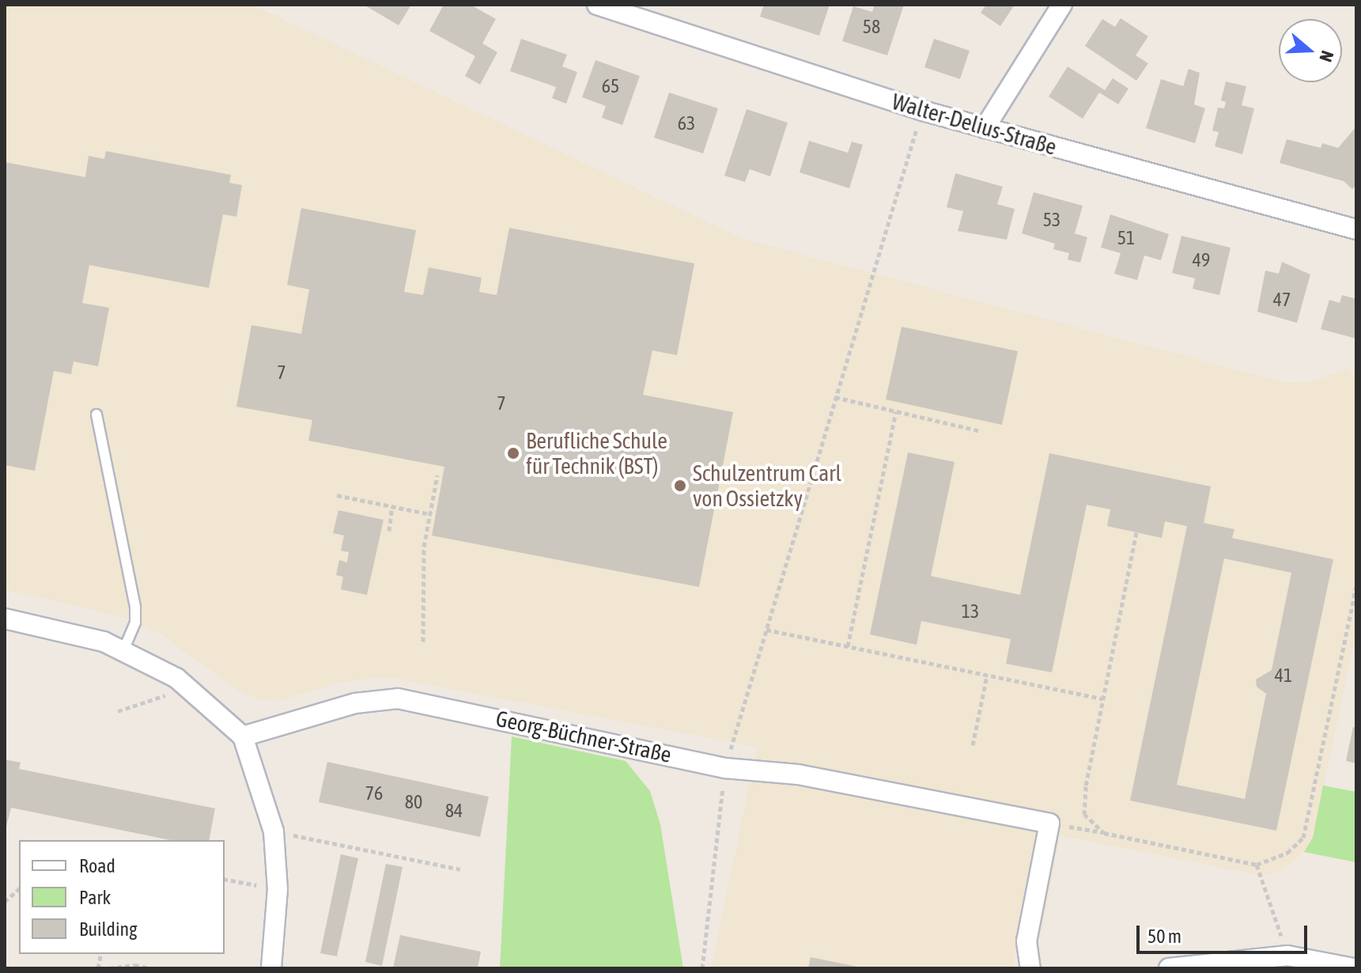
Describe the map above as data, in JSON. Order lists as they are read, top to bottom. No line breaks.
{"streets":{"street":["Walter-Delius-Straße","Georg-Büchner-Straße"]},"places":["Berufliche Schule für Technik (BST)","Schulzentrum Carl von Ossietzky"],"house_numbers":["58","65","63","53","51","49","47","7","7","13","41","76","80","84"],"legend":["Road","Park","Building"],"scale_bar":"50 m","north":"right"}
